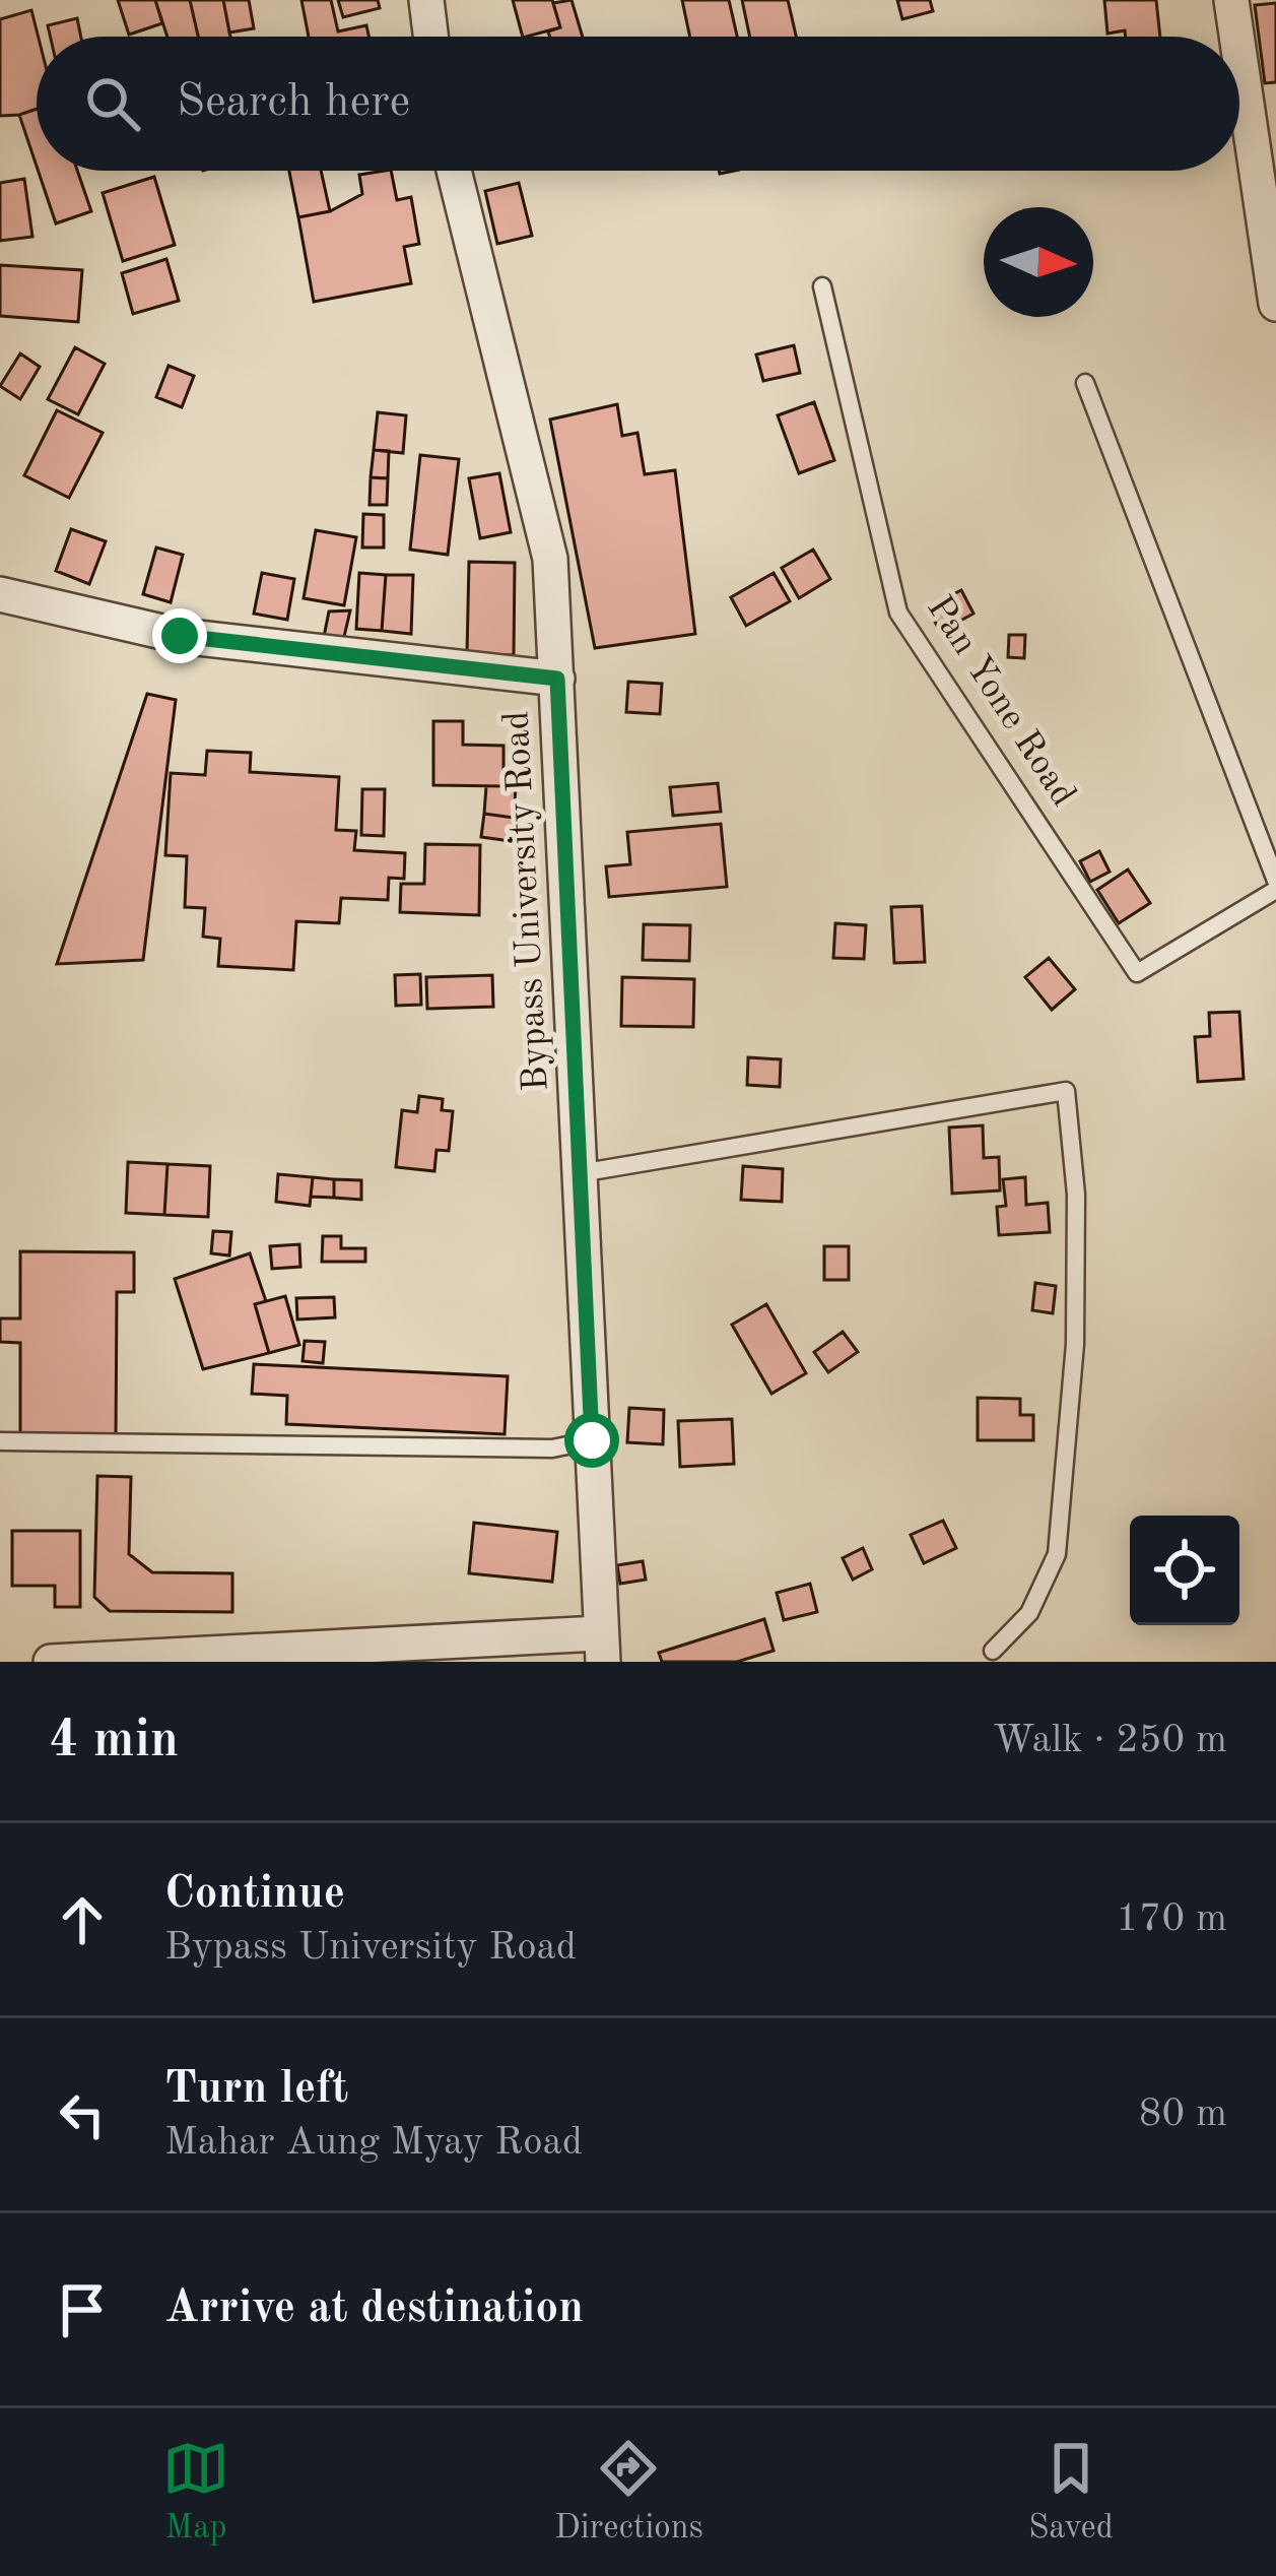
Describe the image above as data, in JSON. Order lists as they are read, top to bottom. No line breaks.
{"streets":{"street":["Bypass University Road"],"lane":["Pan Yone Road"]},"north":"right","page":{"search":"Search here","heading":["4 min","Walk · 250 m"],"list":[["Continue","Bypass University Road","170 m"],["Turn left","Mahar Aung Myay Road","80 m"],"Arrive at destination"],"nav":["Map","Directions","Saved"]}}
